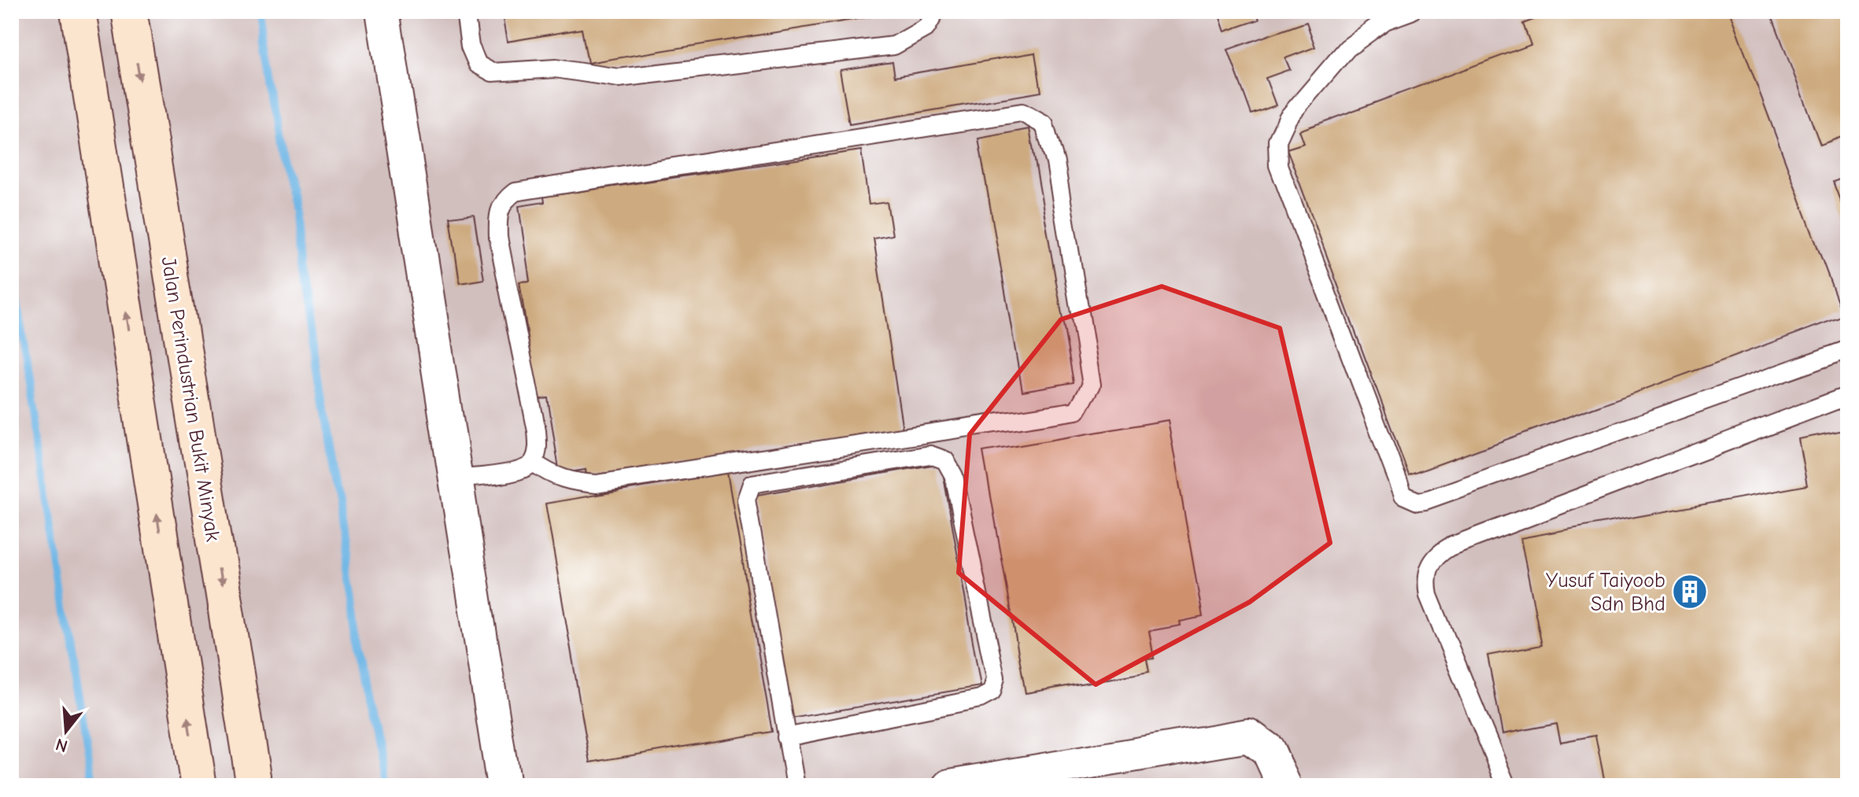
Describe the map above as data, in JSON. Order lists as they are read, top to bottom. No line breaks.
{"streets":{"main road":["Jalan Perindustrian Bukit Minyak"]},"places":{"building":["Yusuf Taiyoob Sdn Bhd"]},"north":"bottom"}
